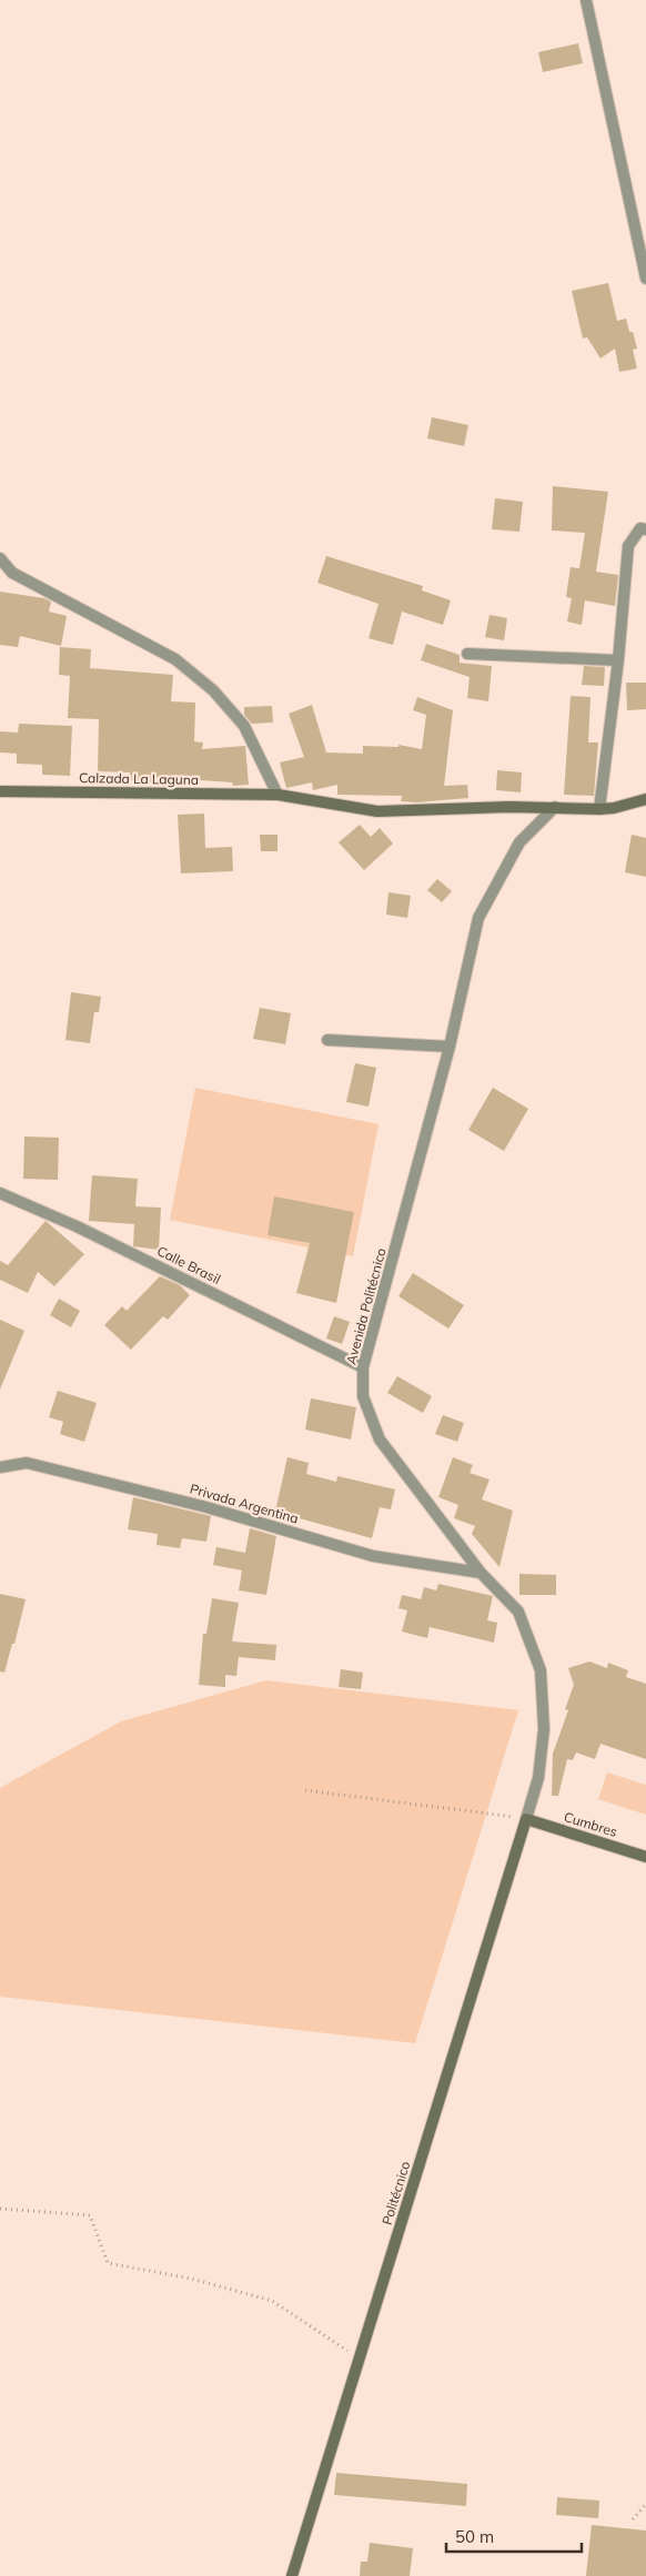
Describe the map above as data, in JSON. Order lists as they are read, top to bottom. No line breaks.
{"streets":{"street":["Calzada La Laguna","Calle Brasil","Avenida Politécnico","Privada Argentina","Cumbres","Politécnico"]},"crossings":[["Calzada La Laguna","Avenida Politécnico"],["Calle Brasil","Avenida Politécnico"],["Avenida Politécnico","Privada Argentina"],["Avenida Politécnico","Cumbres"],["Avenida Politécnico","Politécnico"],["Cumbres","Politécnico"]],"scale_bar":"50 m"}
